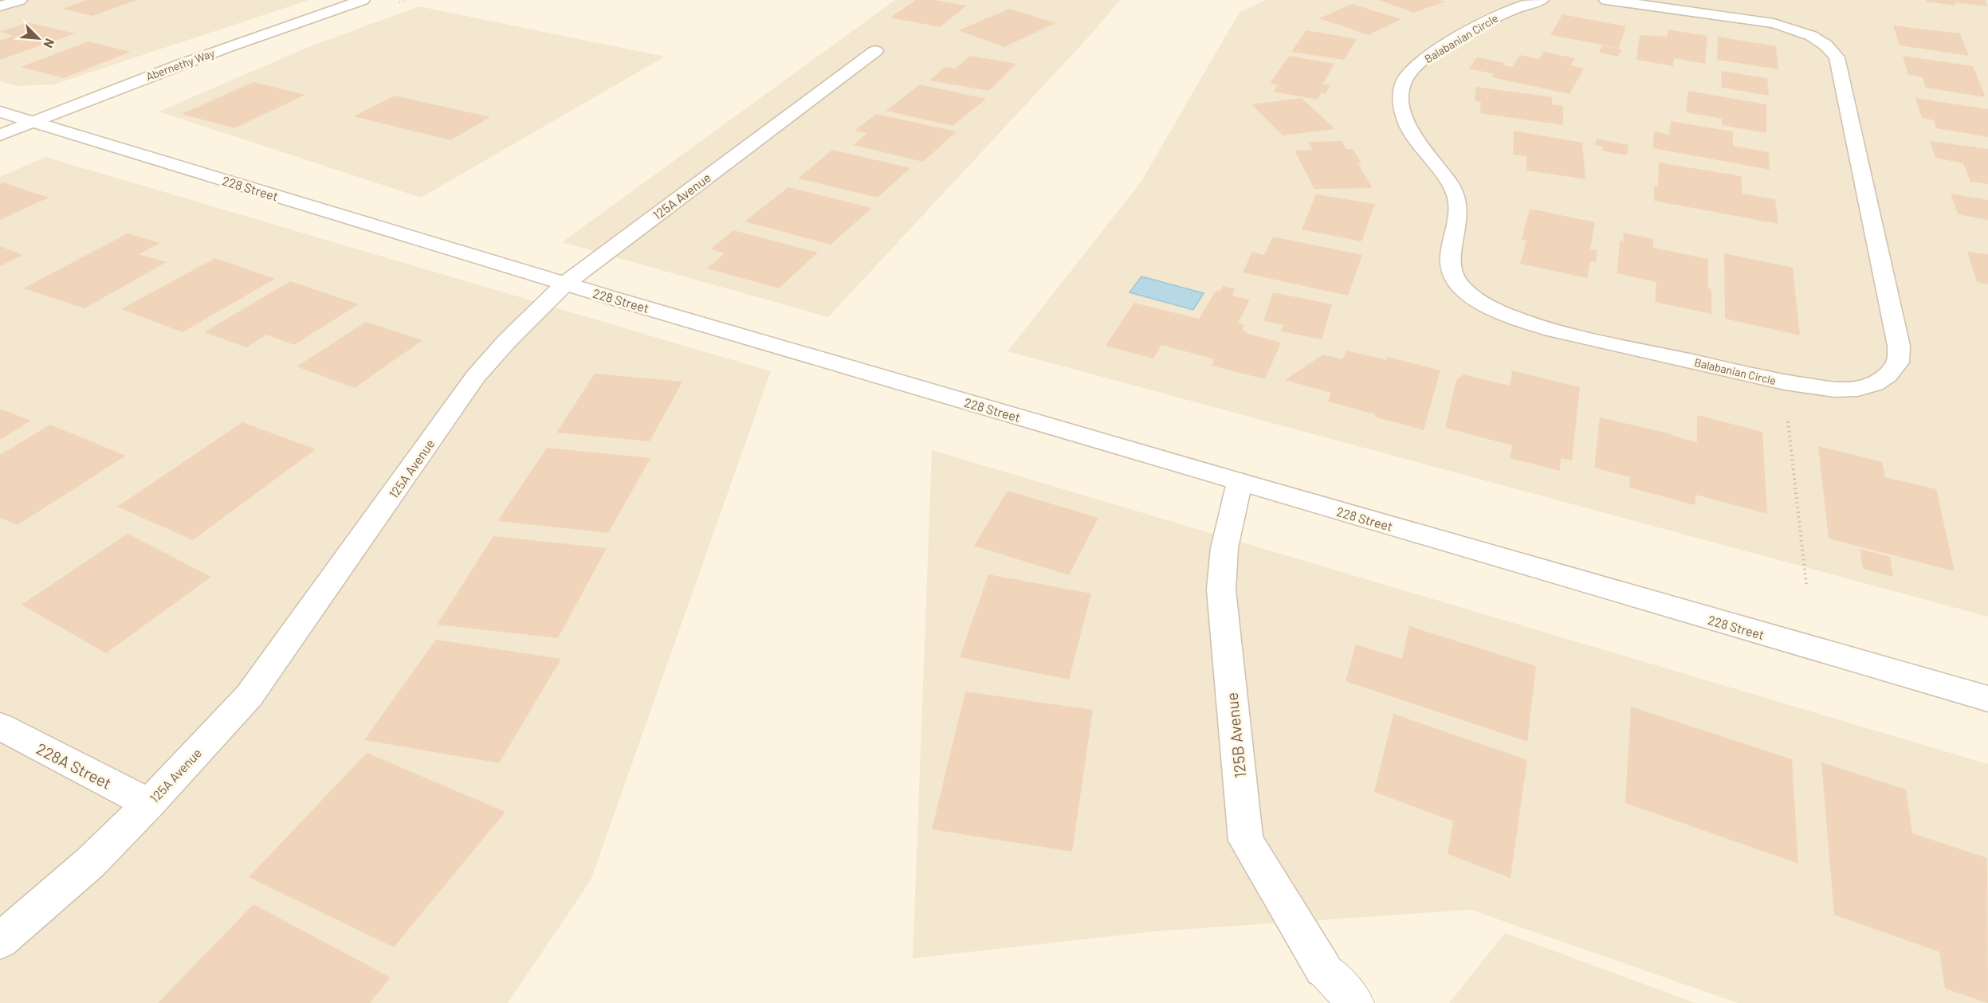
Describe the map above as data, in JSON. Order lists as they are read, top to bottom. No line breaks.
{"streets":{"street":["Balabanian Circle","Abernethy Way","228 Street","125A Avenue","125B Avenue","228A Street"]},"crossings":[["Abernethy Way","228 Street"],["228 Street","125A Avenue"],["228 Street","125B Avenue"],["125A Avenue","228A Street"]],"north":"bottom right"}
